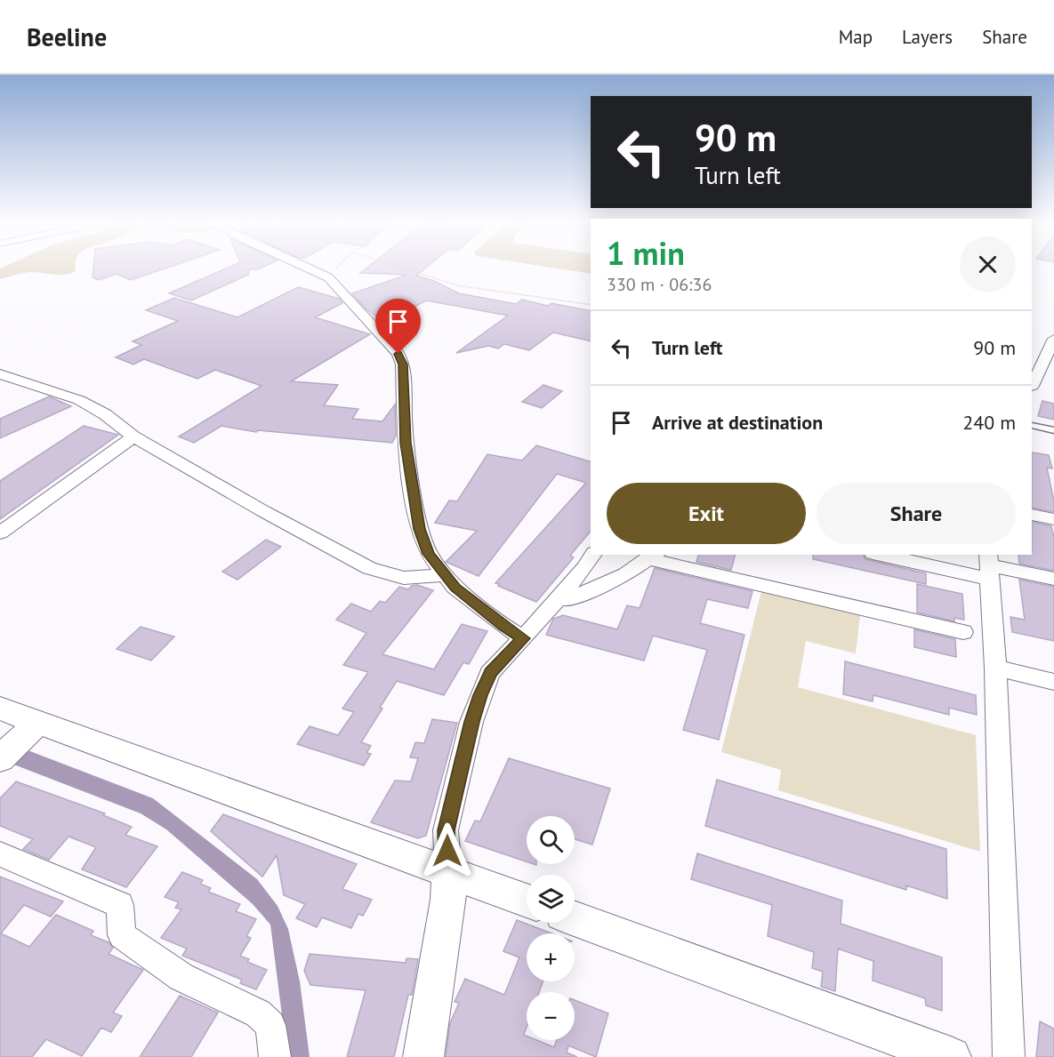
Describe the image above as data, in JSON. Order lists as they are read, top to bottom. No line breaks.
{"page":{"header":"Beeline","nav":["Map","Layers","Share"],"turn":["90 m","Turn left"],"heading":["1 min","330 m · 06:36"],"list":[{"name":"Turn left","value":"90 m"},{"name":"Arrive at destination","value":"240 m"}],"buttons":["Exit","Share"],"map_buttons":["+","−"]}}
